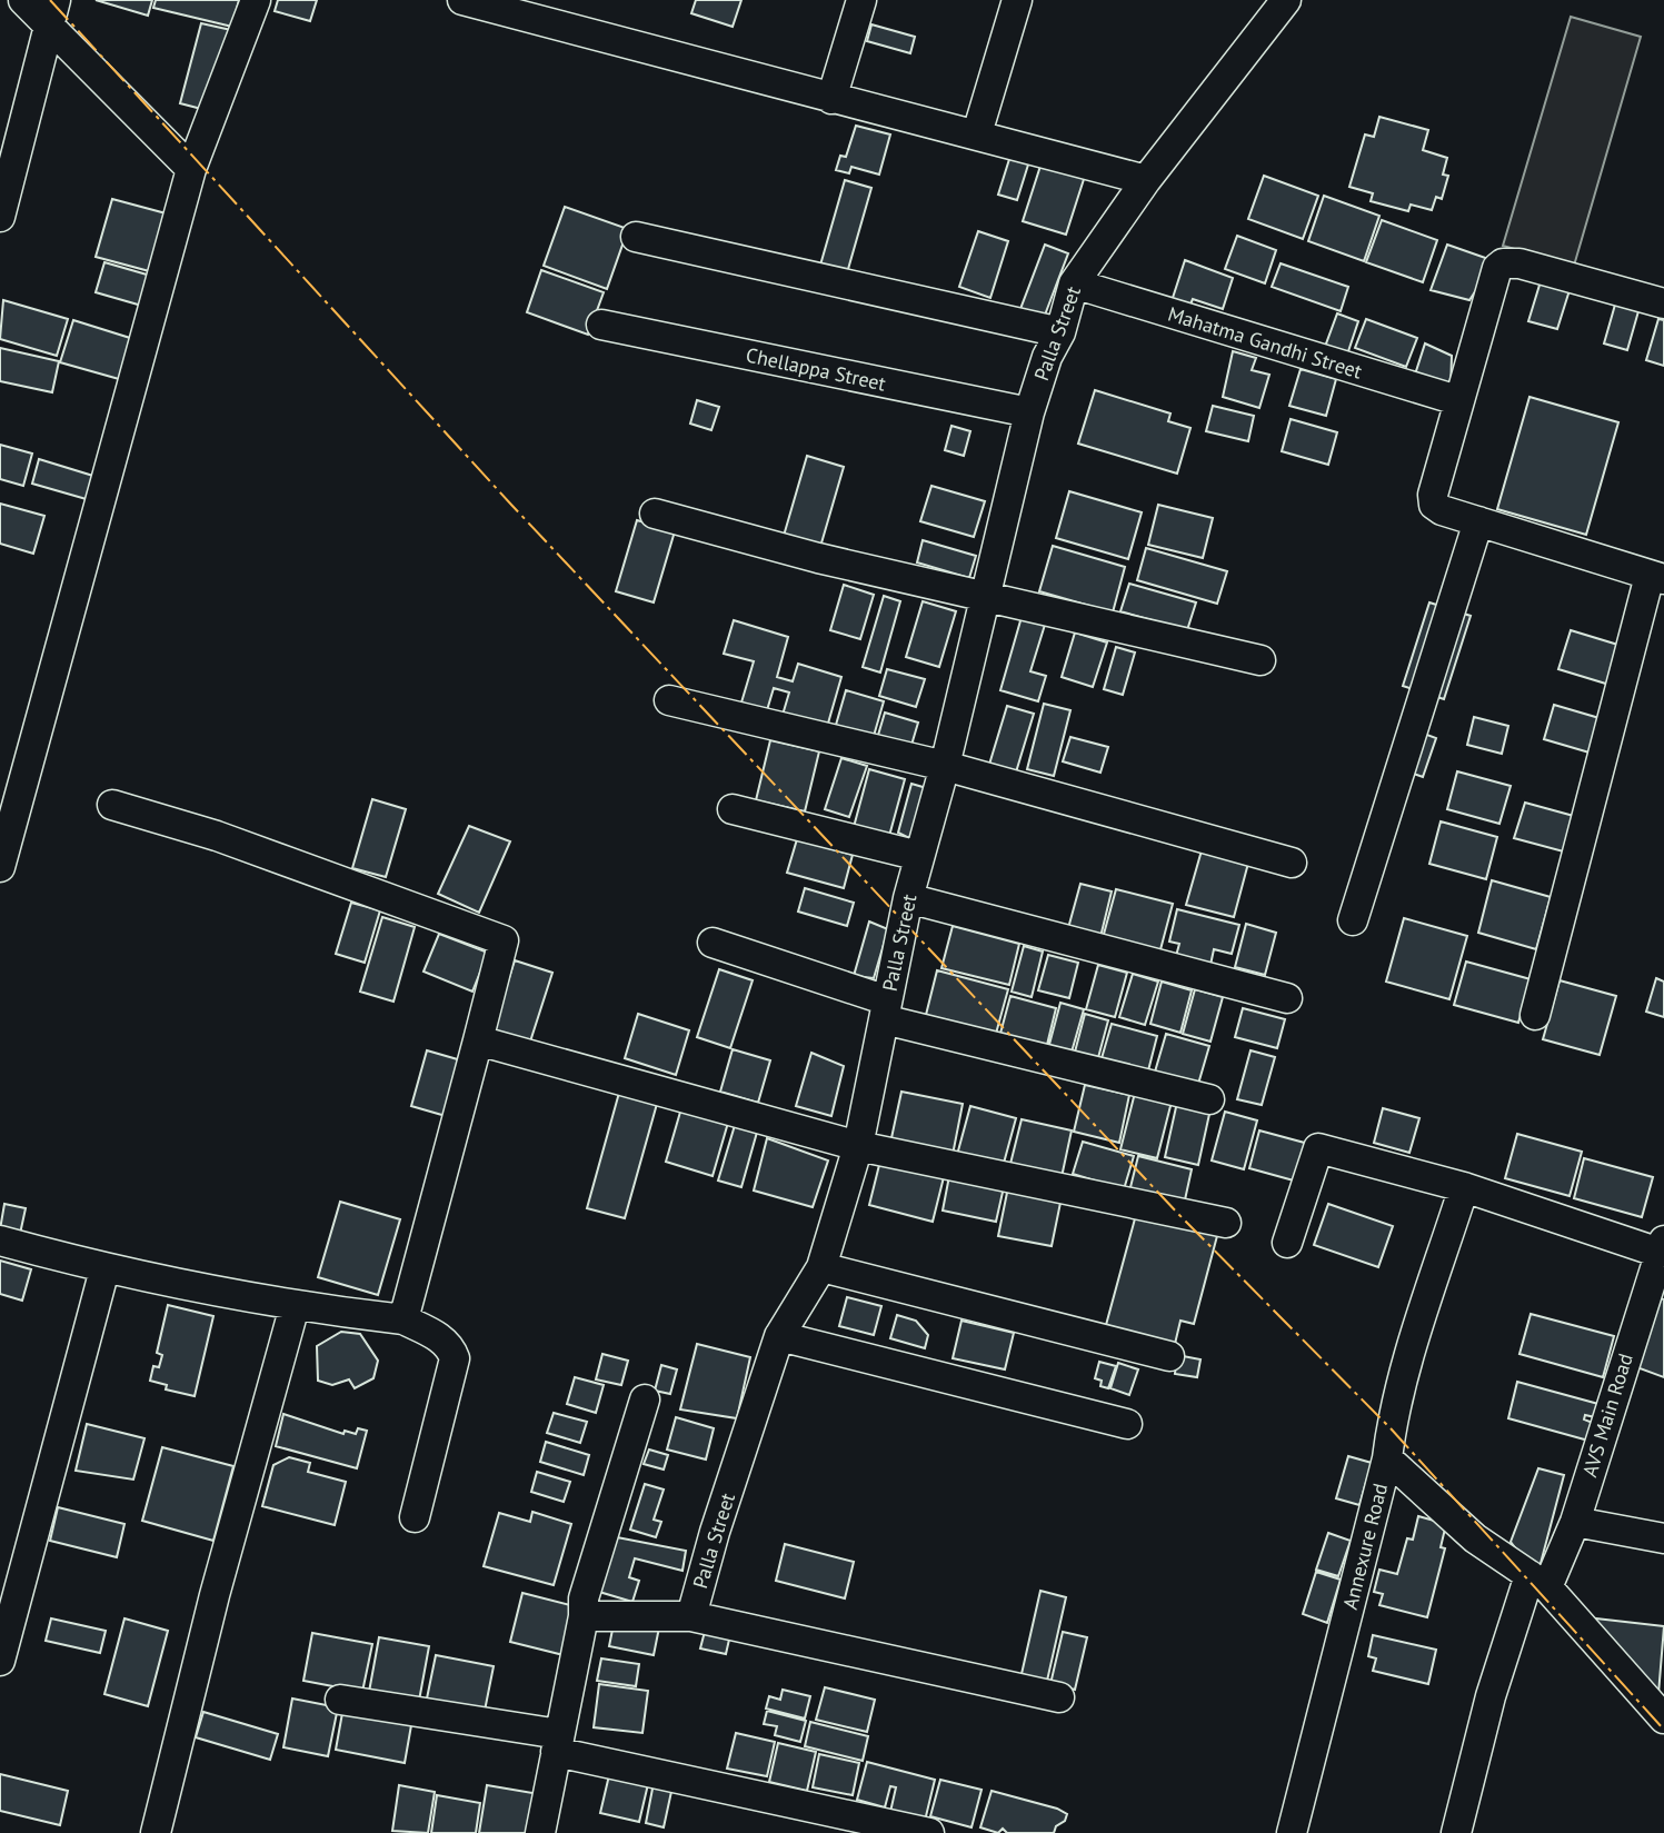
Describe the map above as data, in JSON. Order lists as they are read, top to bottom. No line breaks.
{"streets":{"street":["Palla Street","Mahatma Gandhi Street","Chellappa Street","AVS Main Road","Annexure Road"]},"crossings":[["Palla Street","Mahatma Gandhi Street"],["Palla Street","Chellappa Street"],["AVS Main Road","Annexure Road"]]}
